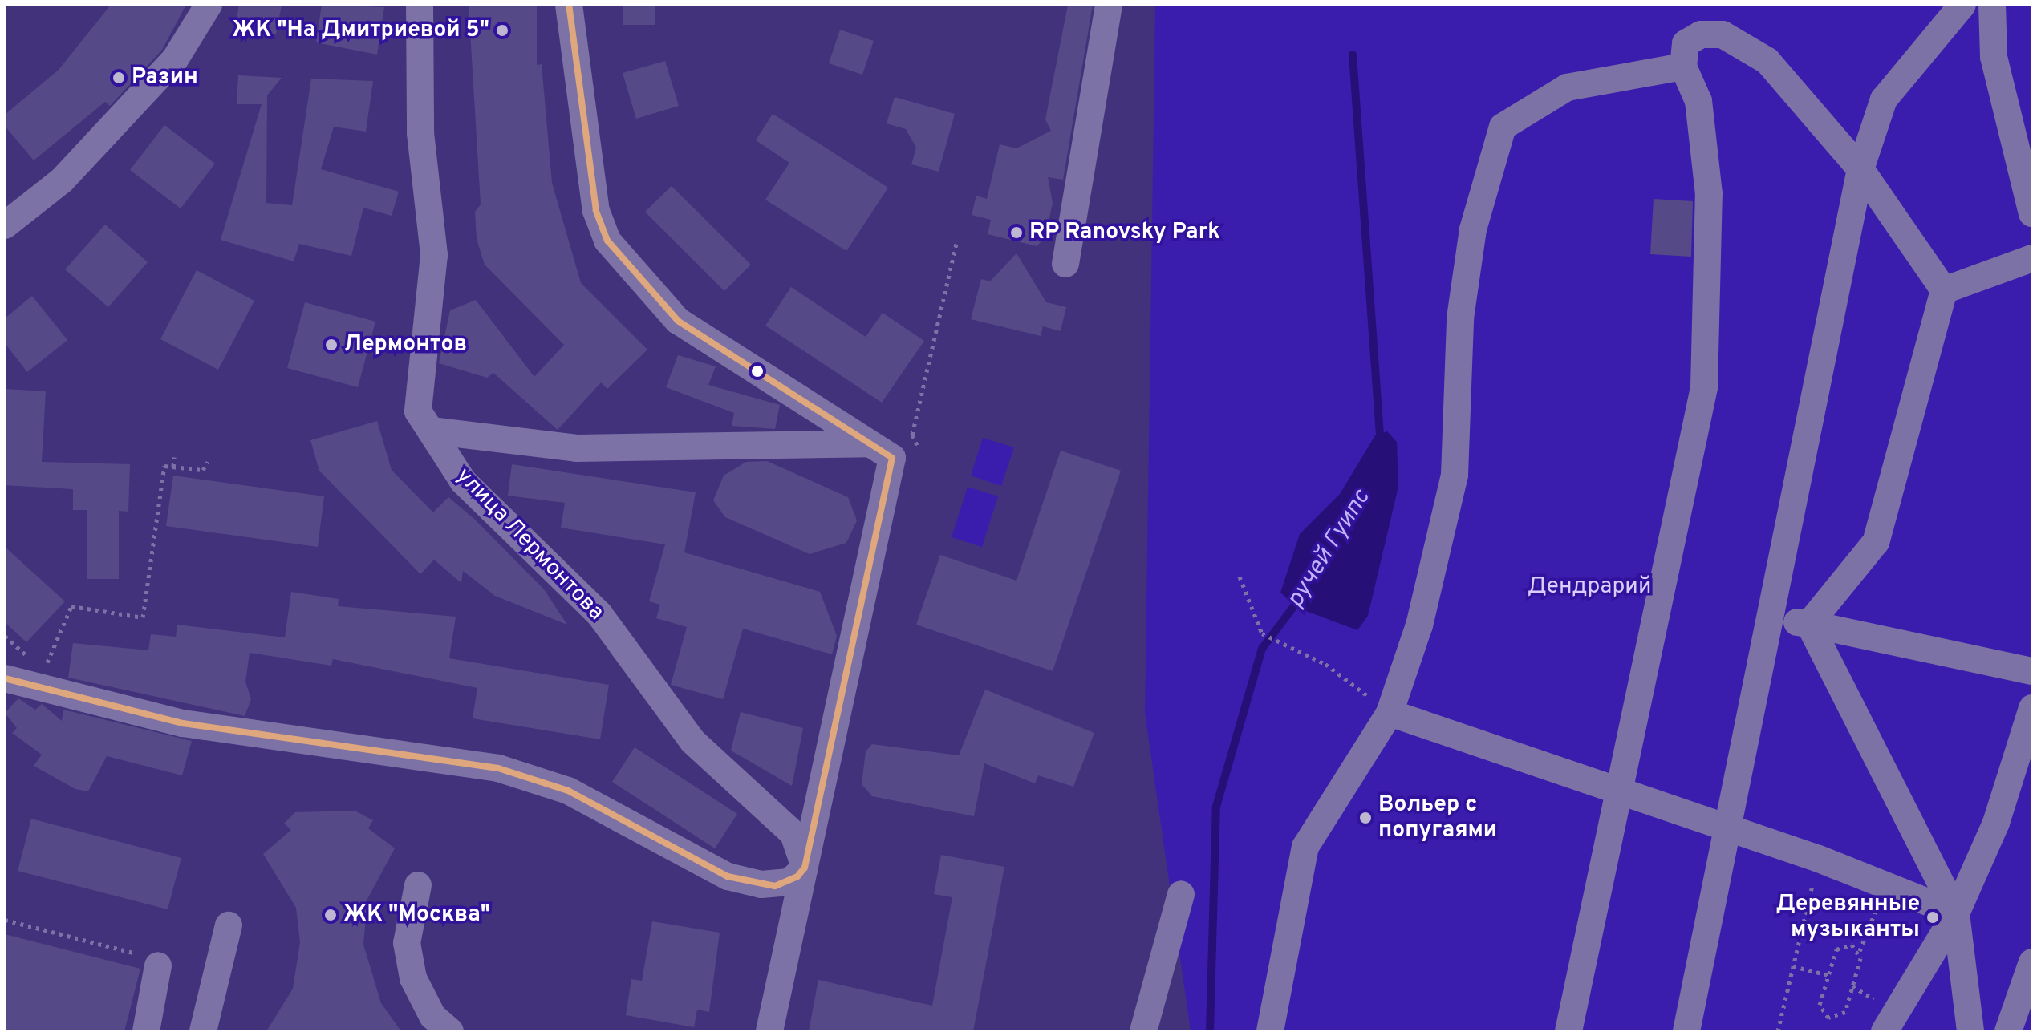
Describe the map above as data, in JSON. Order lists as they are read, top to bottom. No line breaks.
{"streets":{"street":["улица Лермонтова"]},"water":["ручей Гуипс"],"parks":["Дендрарий"],"places":["ЖК \"На Дмитриевой 5\"","Разин","RP Ranovsky Park","Лермонтов","Вольер с попугаями","ЖК \"Москва\"","Деревянные музыканты"]}
